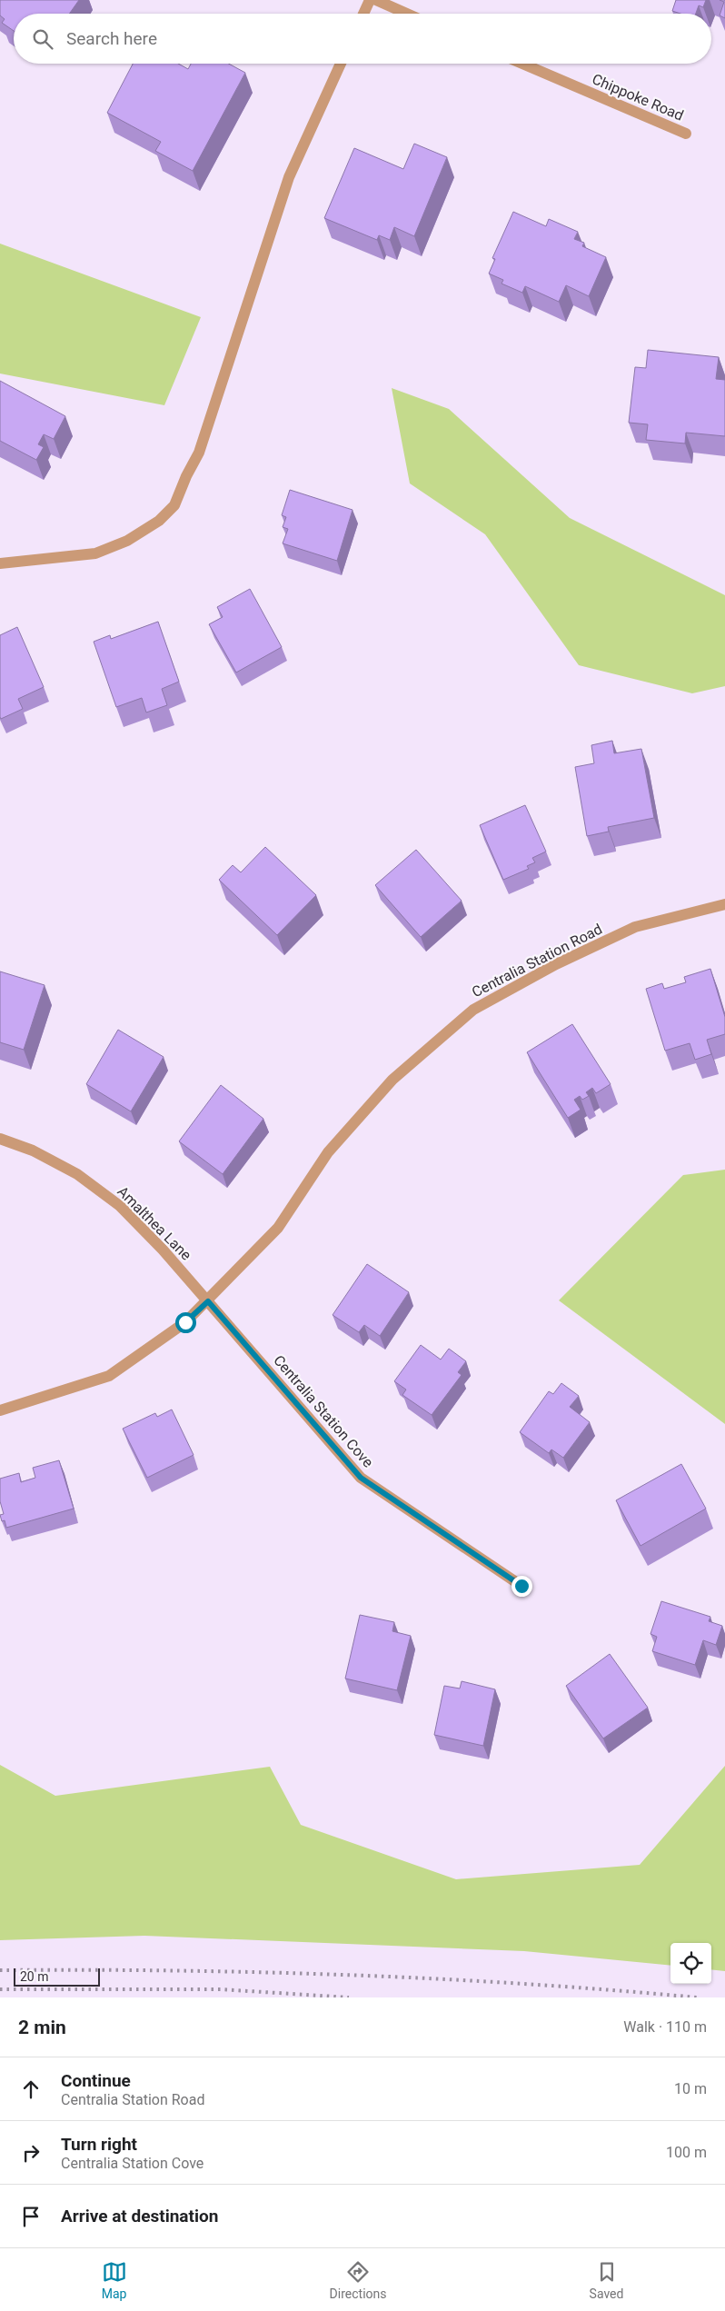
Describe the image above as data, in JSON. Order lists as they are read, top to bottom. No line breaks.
{"streets":{"street":["Chippoke Road","Centralia Station Road","Amalthea Lane","Centralia Station Cove"]},"crossings":[["Centralia Station Road","Amalthea Lane"],["Centralia Station Road","Centralia Station Cove"],["Amalthea Lane","Centralia Station Cove"]],"scale_bar":"20 m","page":{"search":"Search here","scale":"20 m","heading":["2 min","Walk · 110 m"],"list":[["Continue","Centralia Station Road","10 m"],["Turn right","Centralia Station Cove","100 m"],"Arrive at destination"],"nav":["Map","Directions","Saved"]}}
